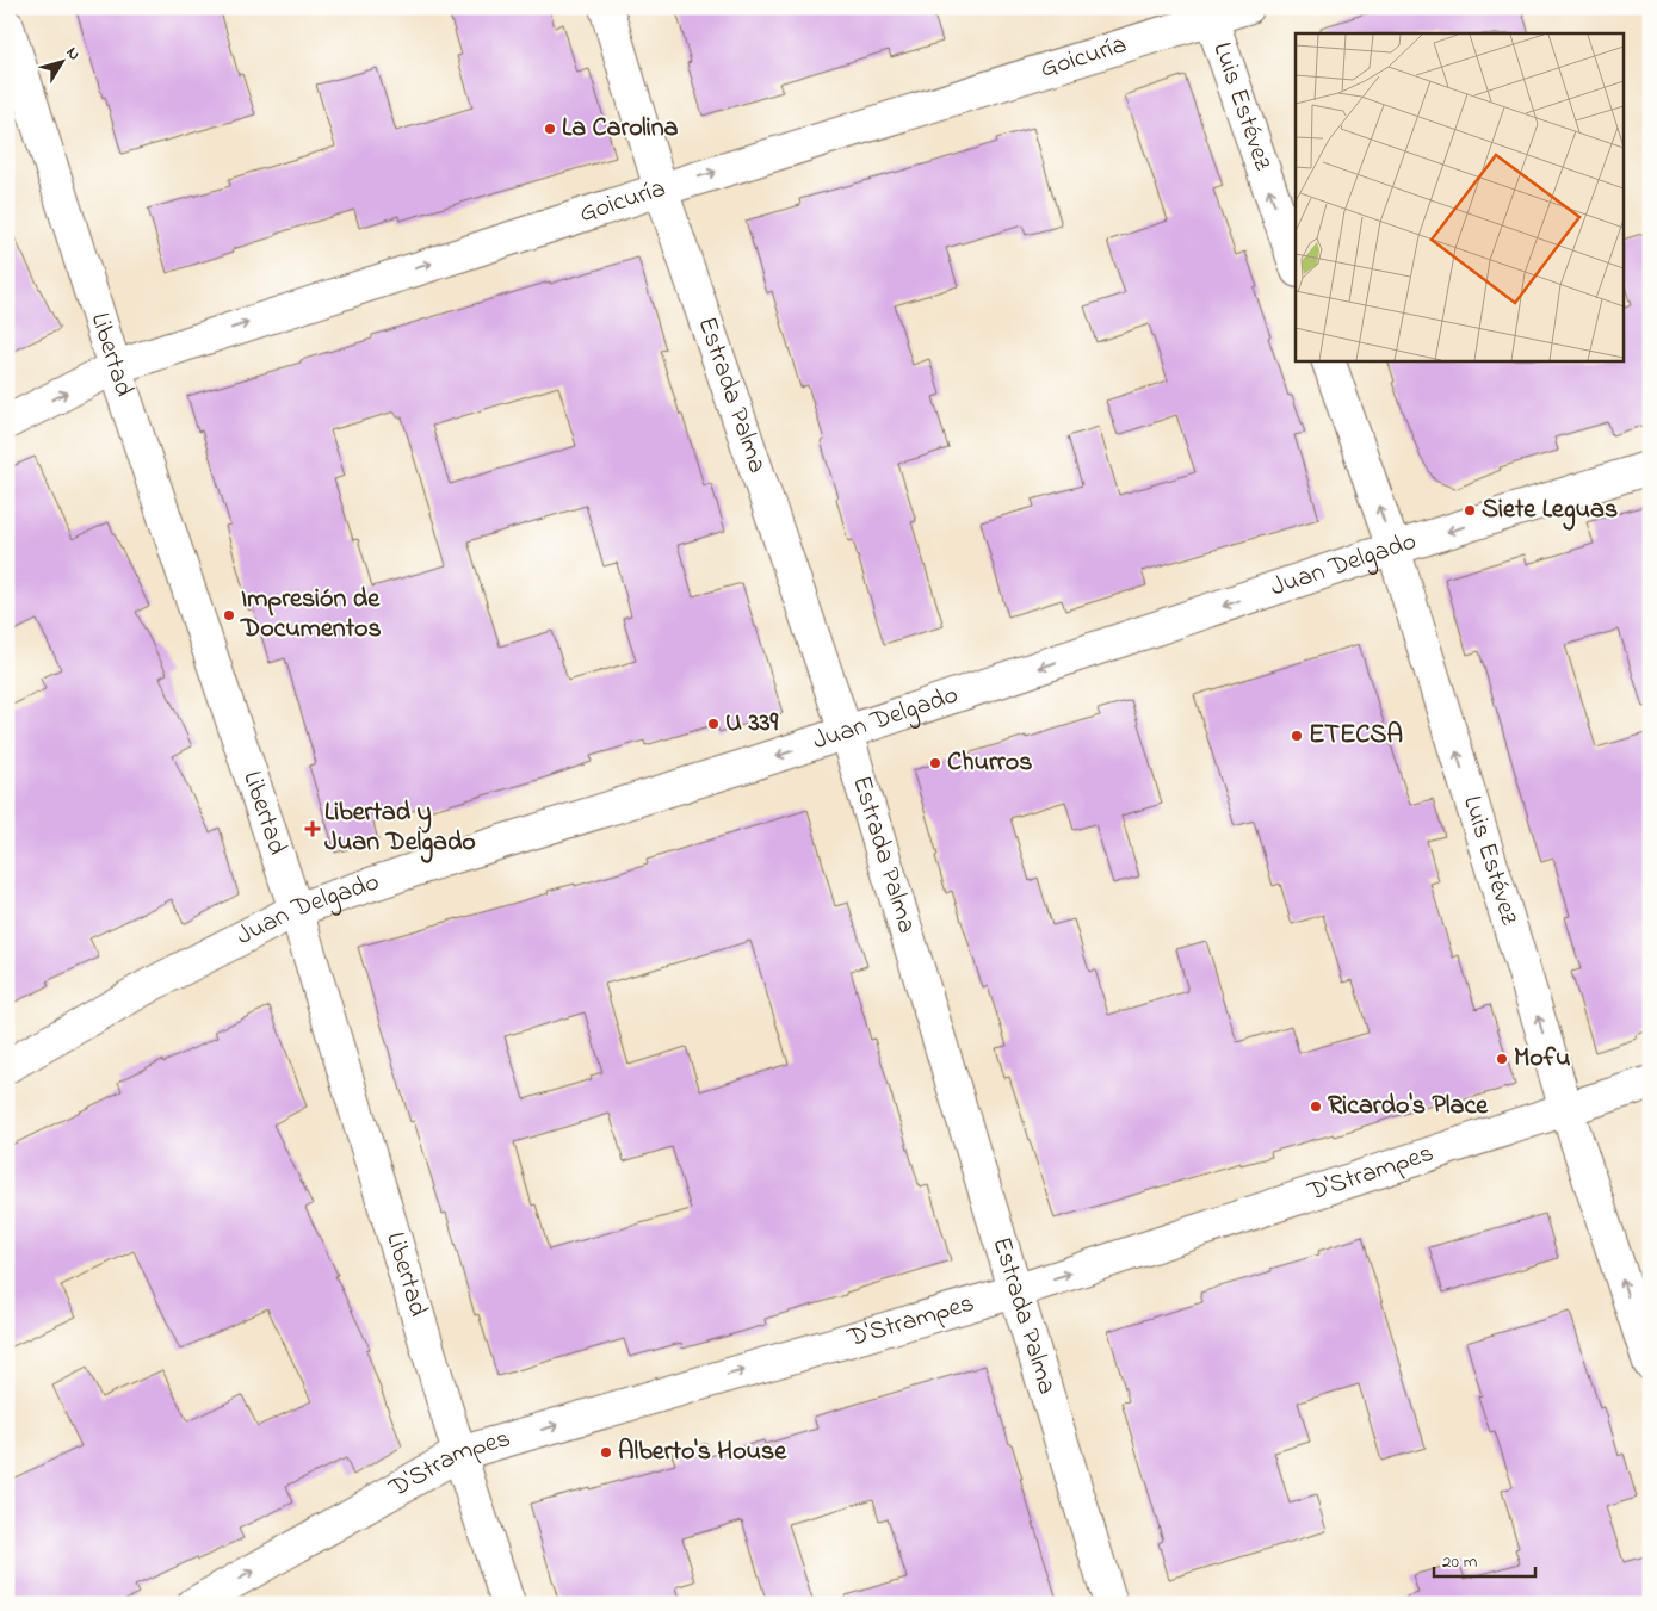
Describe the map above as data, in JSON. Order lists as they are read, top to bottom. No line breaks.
{"streets":{"street":["Goicuría","Luis Estévez","Libertad","Estrada Palma","Juan Delgado","D'Strampes"]},"crossings":[["Goicuría","Luis Estévez"],["Goicuría","Libertad"],["Goicuría","Estrada Palma"],["Luis Estévez","Juan Delgado"],["Luis Estévez","D'Strampes"],["Libertad","Juan Delgado"],["Libertad","D'Strampes"],["Estrada Palma","Juan Delgado"],["Estrada Palma","D'Strampes"]],"one_way":["Goicuría","Luis Estévez","Juan Delgado","D'Strampes"],"places":{"other":["La Carolina","Siete Leguas","Impresión de Documentos","U 339","ETECSA","Churros","Mofu","Ricardo's Place","Alberto's House"],"health":["Libertad y Juan Delgado"]},"scale_bar":"20 m","north":"top right"}
